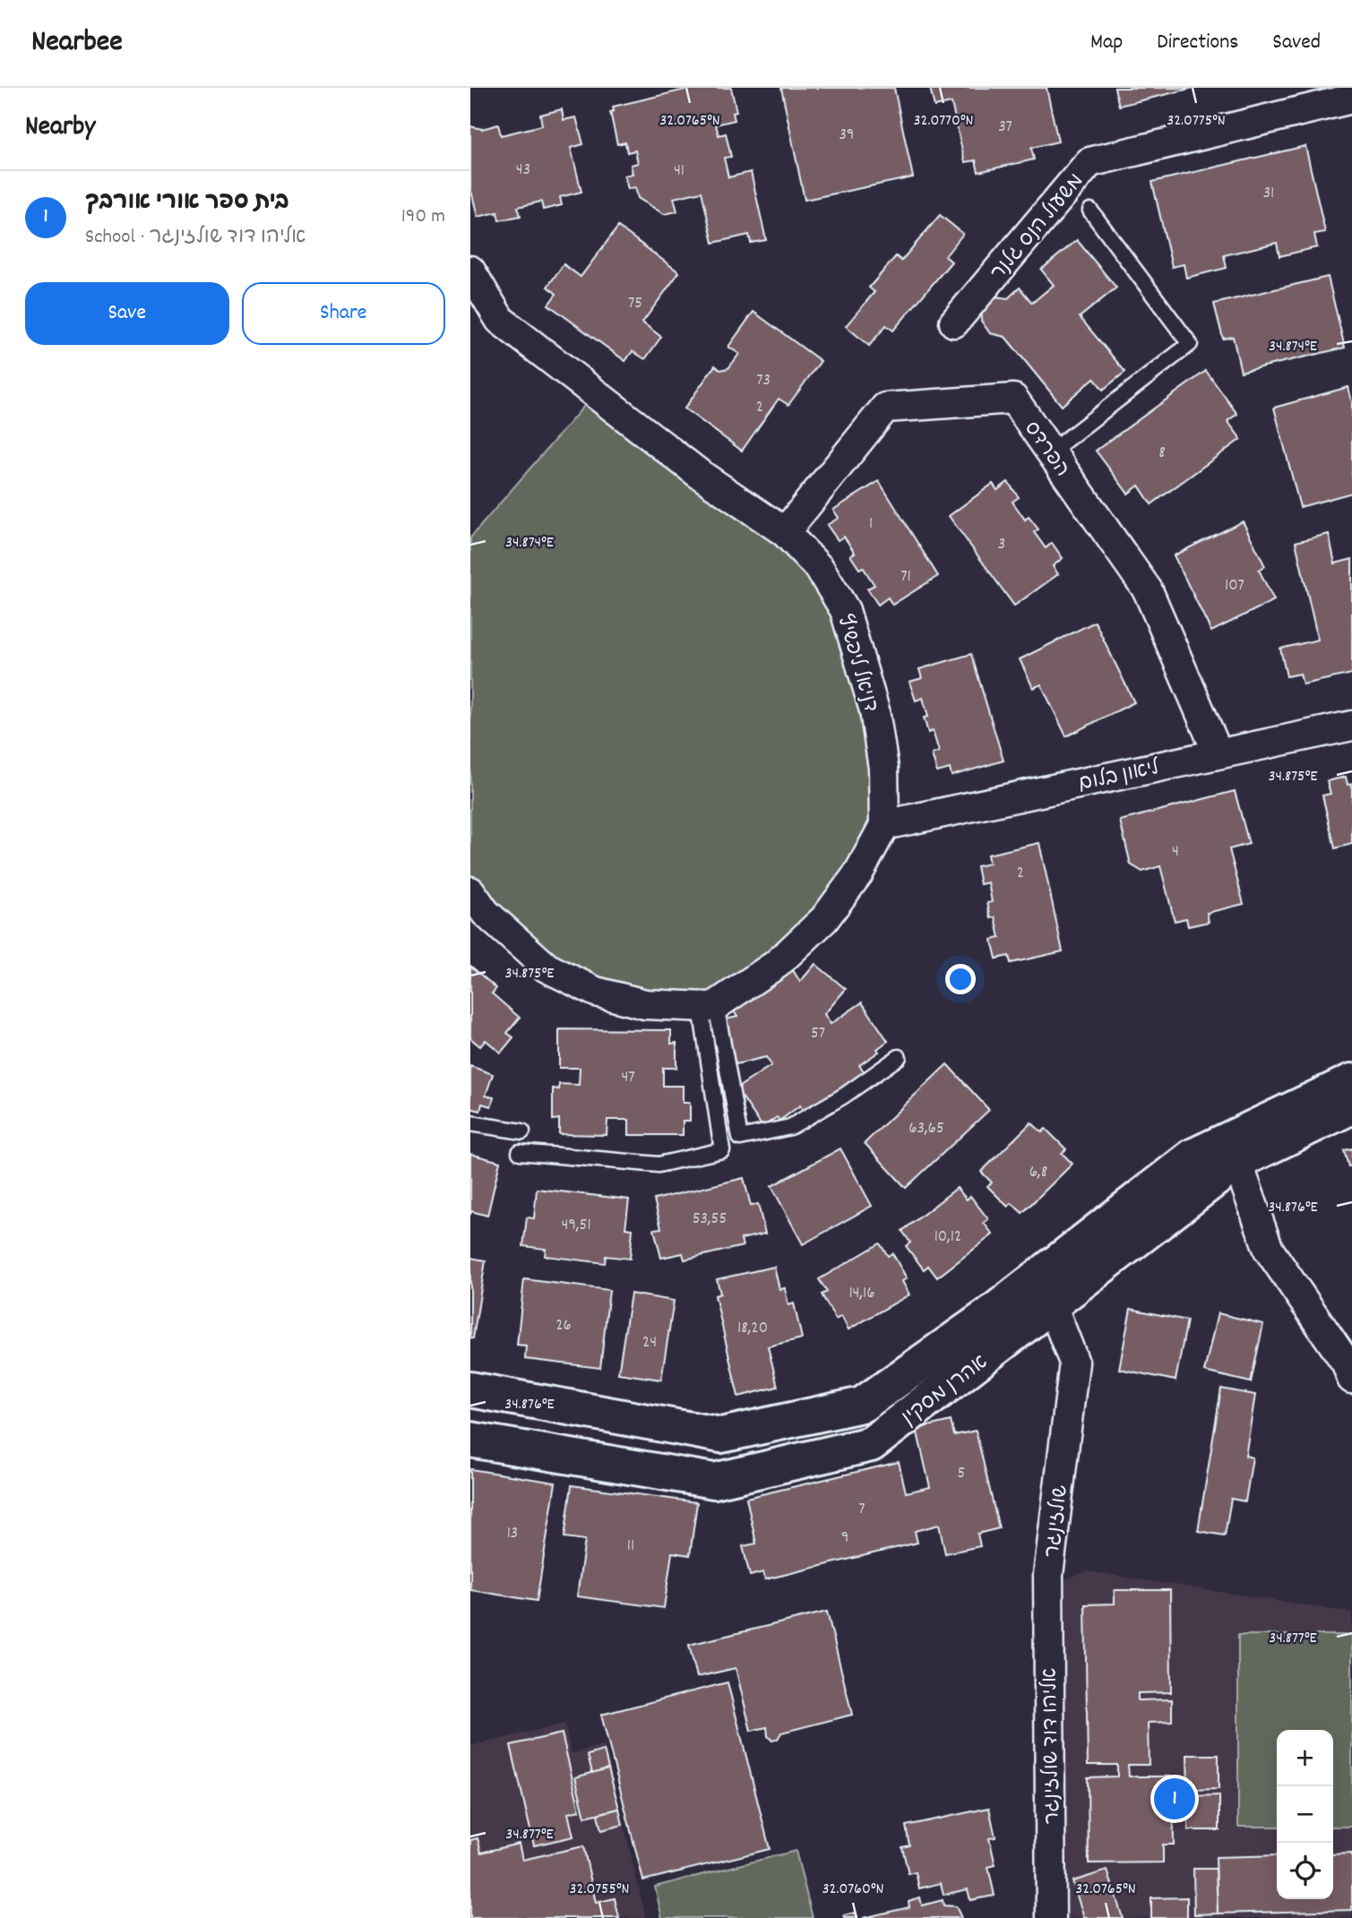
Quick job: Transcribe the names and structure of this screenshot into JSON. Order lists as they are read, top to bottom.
{
  "streets": {
    "street": [
      "משעול הנס גלנר",
      "הפרדס",
      "דניאל ליפשיץ",
      "ליאון בלום",
      "אהרן מסקין",
      "שולזינגר",
      "אליהו דוד שולזינגר"
    ]
  },
  "crossings": [
    ["הפרדס", "דניאל ליפשיץ"],
    ["הפרדס", "ליאון בלום"],
    ["דניאל ליפשיץ", "ליאון בלום"],
    ["אהרן מסקין", "שולזינגר"],
    ["שולזינגר", "אליהו דוד שולזינגר"]
  ],
  "house_numbers": [
    "37",
    "39",
    "43",
    "41",
    "31",
    "75",
    "73",
    "2",
    "8",
    "1",
    "3",
    "71",
    "107",
    "4",
    "2",
    "57",
    "47",
    "63,65",
    "6,8",
    "53,55",
    "49,51",
    "10,12",
    "14,16",
    "26",
    "18,20",
    "24",
    "5",
    "7",
    "13",
    "9",
    "11"
  ],
  "page": {
    "header": "Nearbee",
    "nav": ["Map", "Directions", "Saved"],
    "heading": "Nearby",
    "list": [
      {
        "mark": "1",
        "name": "בית ספר אורי אורבך",
        "note": "School · אליהו דוד שולזינגר",
        "value": "190 m"
      }
    ],
    "buttons": ["Save", "Share"],
    "map_buttons": ["+", "−"],
    "pins": "1"
  },
  "coordinates": [
    "32.0770°N",
    "32.0775°N",
    "32.0765°N",
    "34.874°E",
    "34.875°E",
    "34.876°E",
    "34.877°E",
    "32.0755°N",
    "32.0760°N"
  ]
}
